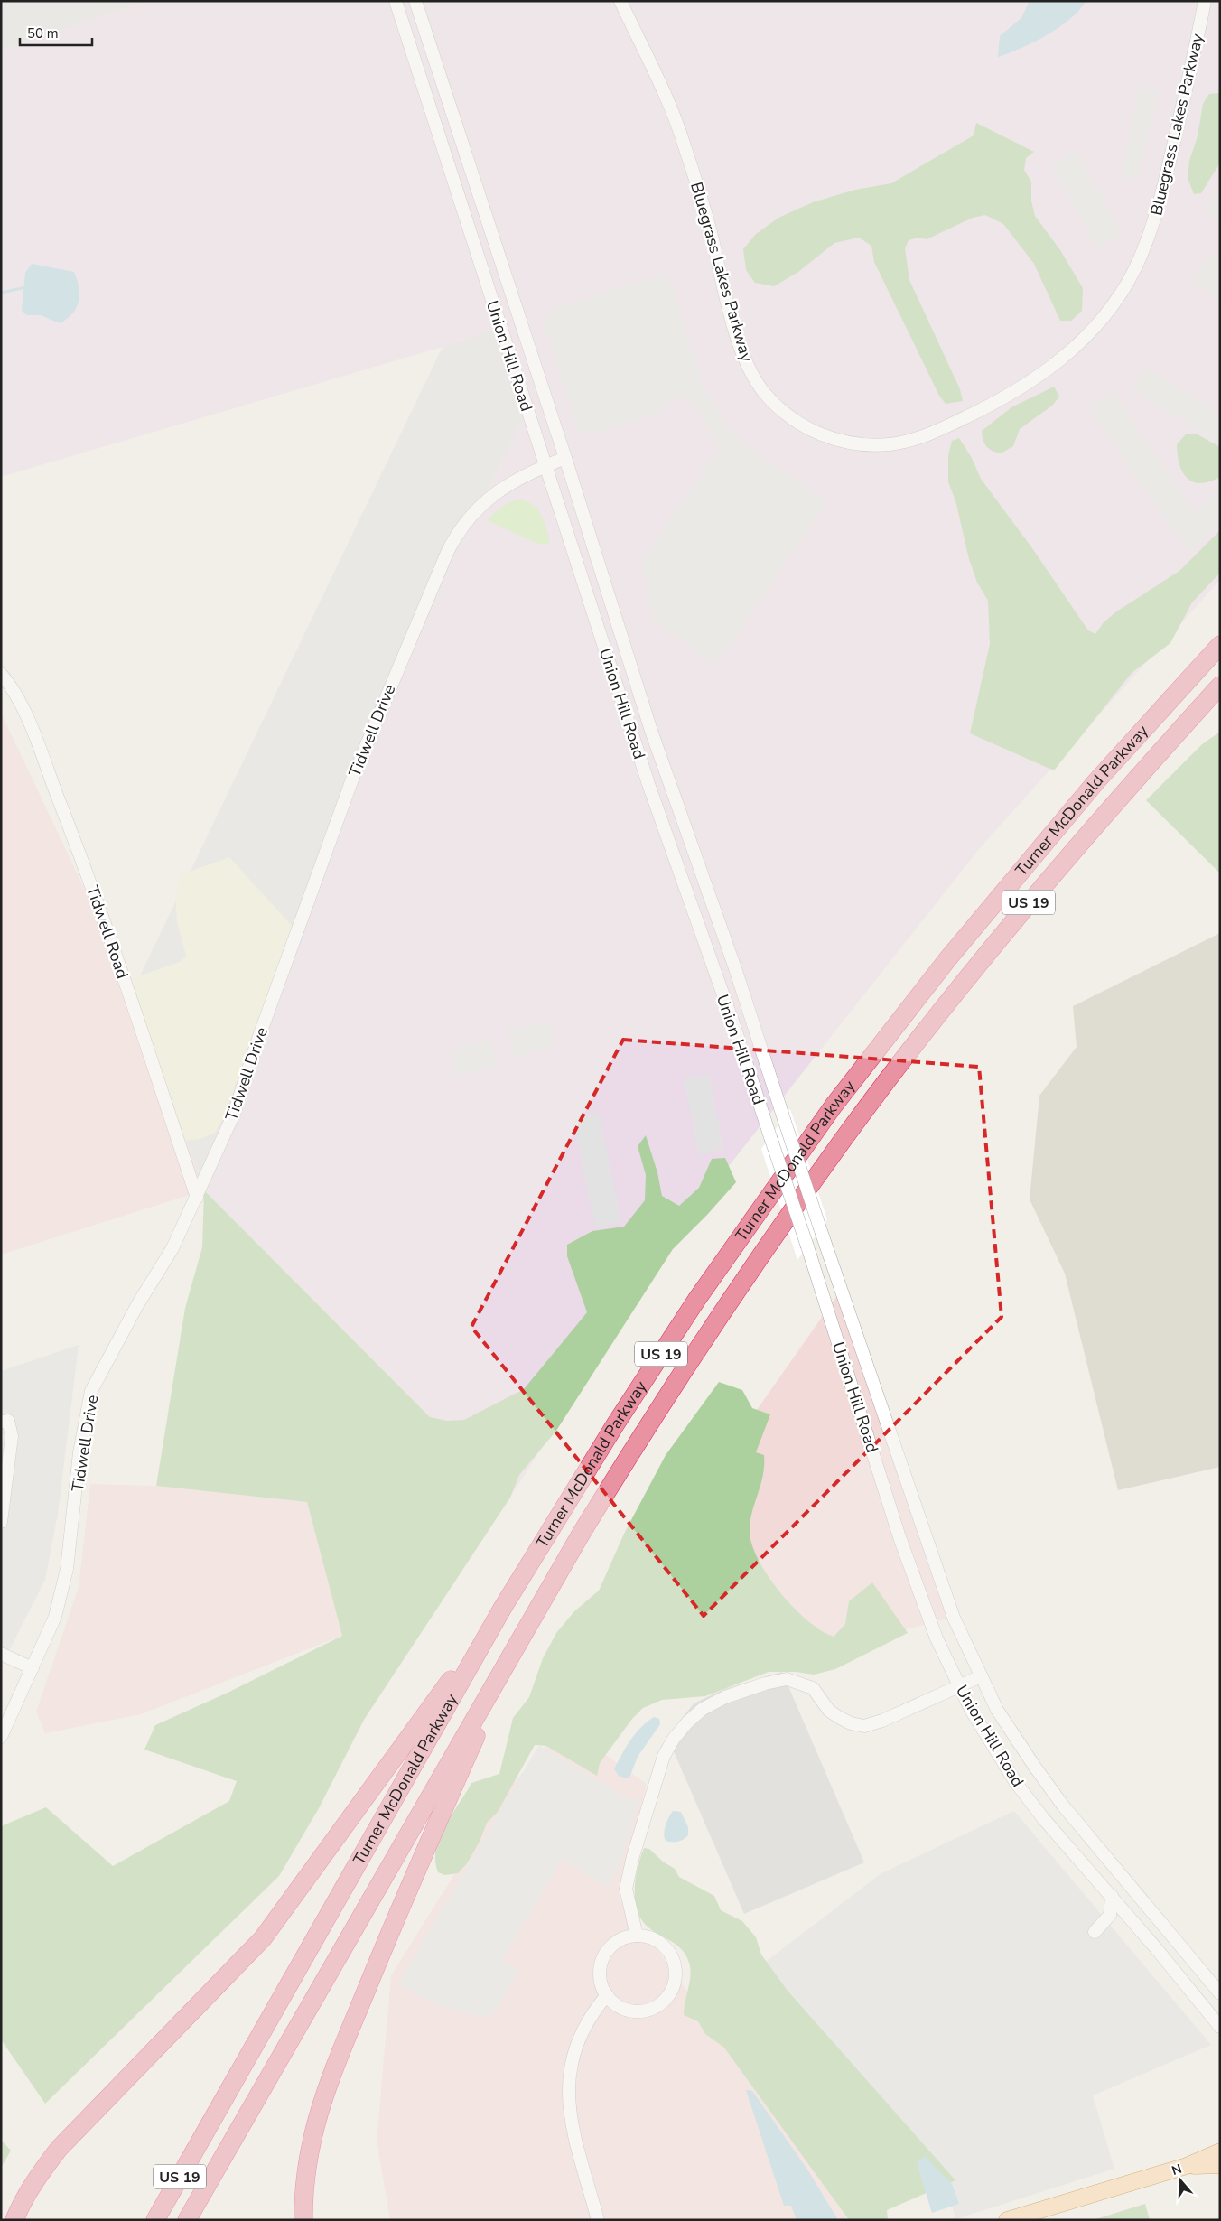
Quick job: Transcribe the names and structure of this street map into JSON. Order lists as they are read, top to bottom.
{
  "streets": {
    "highway": ["Turner McDonald Parkway", "US 19"],
    "street": [
      "Bluegrass Lakes Parkway",
      "Union Hill Road",
      "Tidwell Drive",
      "Tidwell Road"
    ]
  },
  "crossings": [
    ["Union Hill Road", "Tidwell Drive"],
    ["Tidwell Drive", "Tidwell Road"]
  ],
  "scale_bar": "50 m",
  "north": "top"
}
